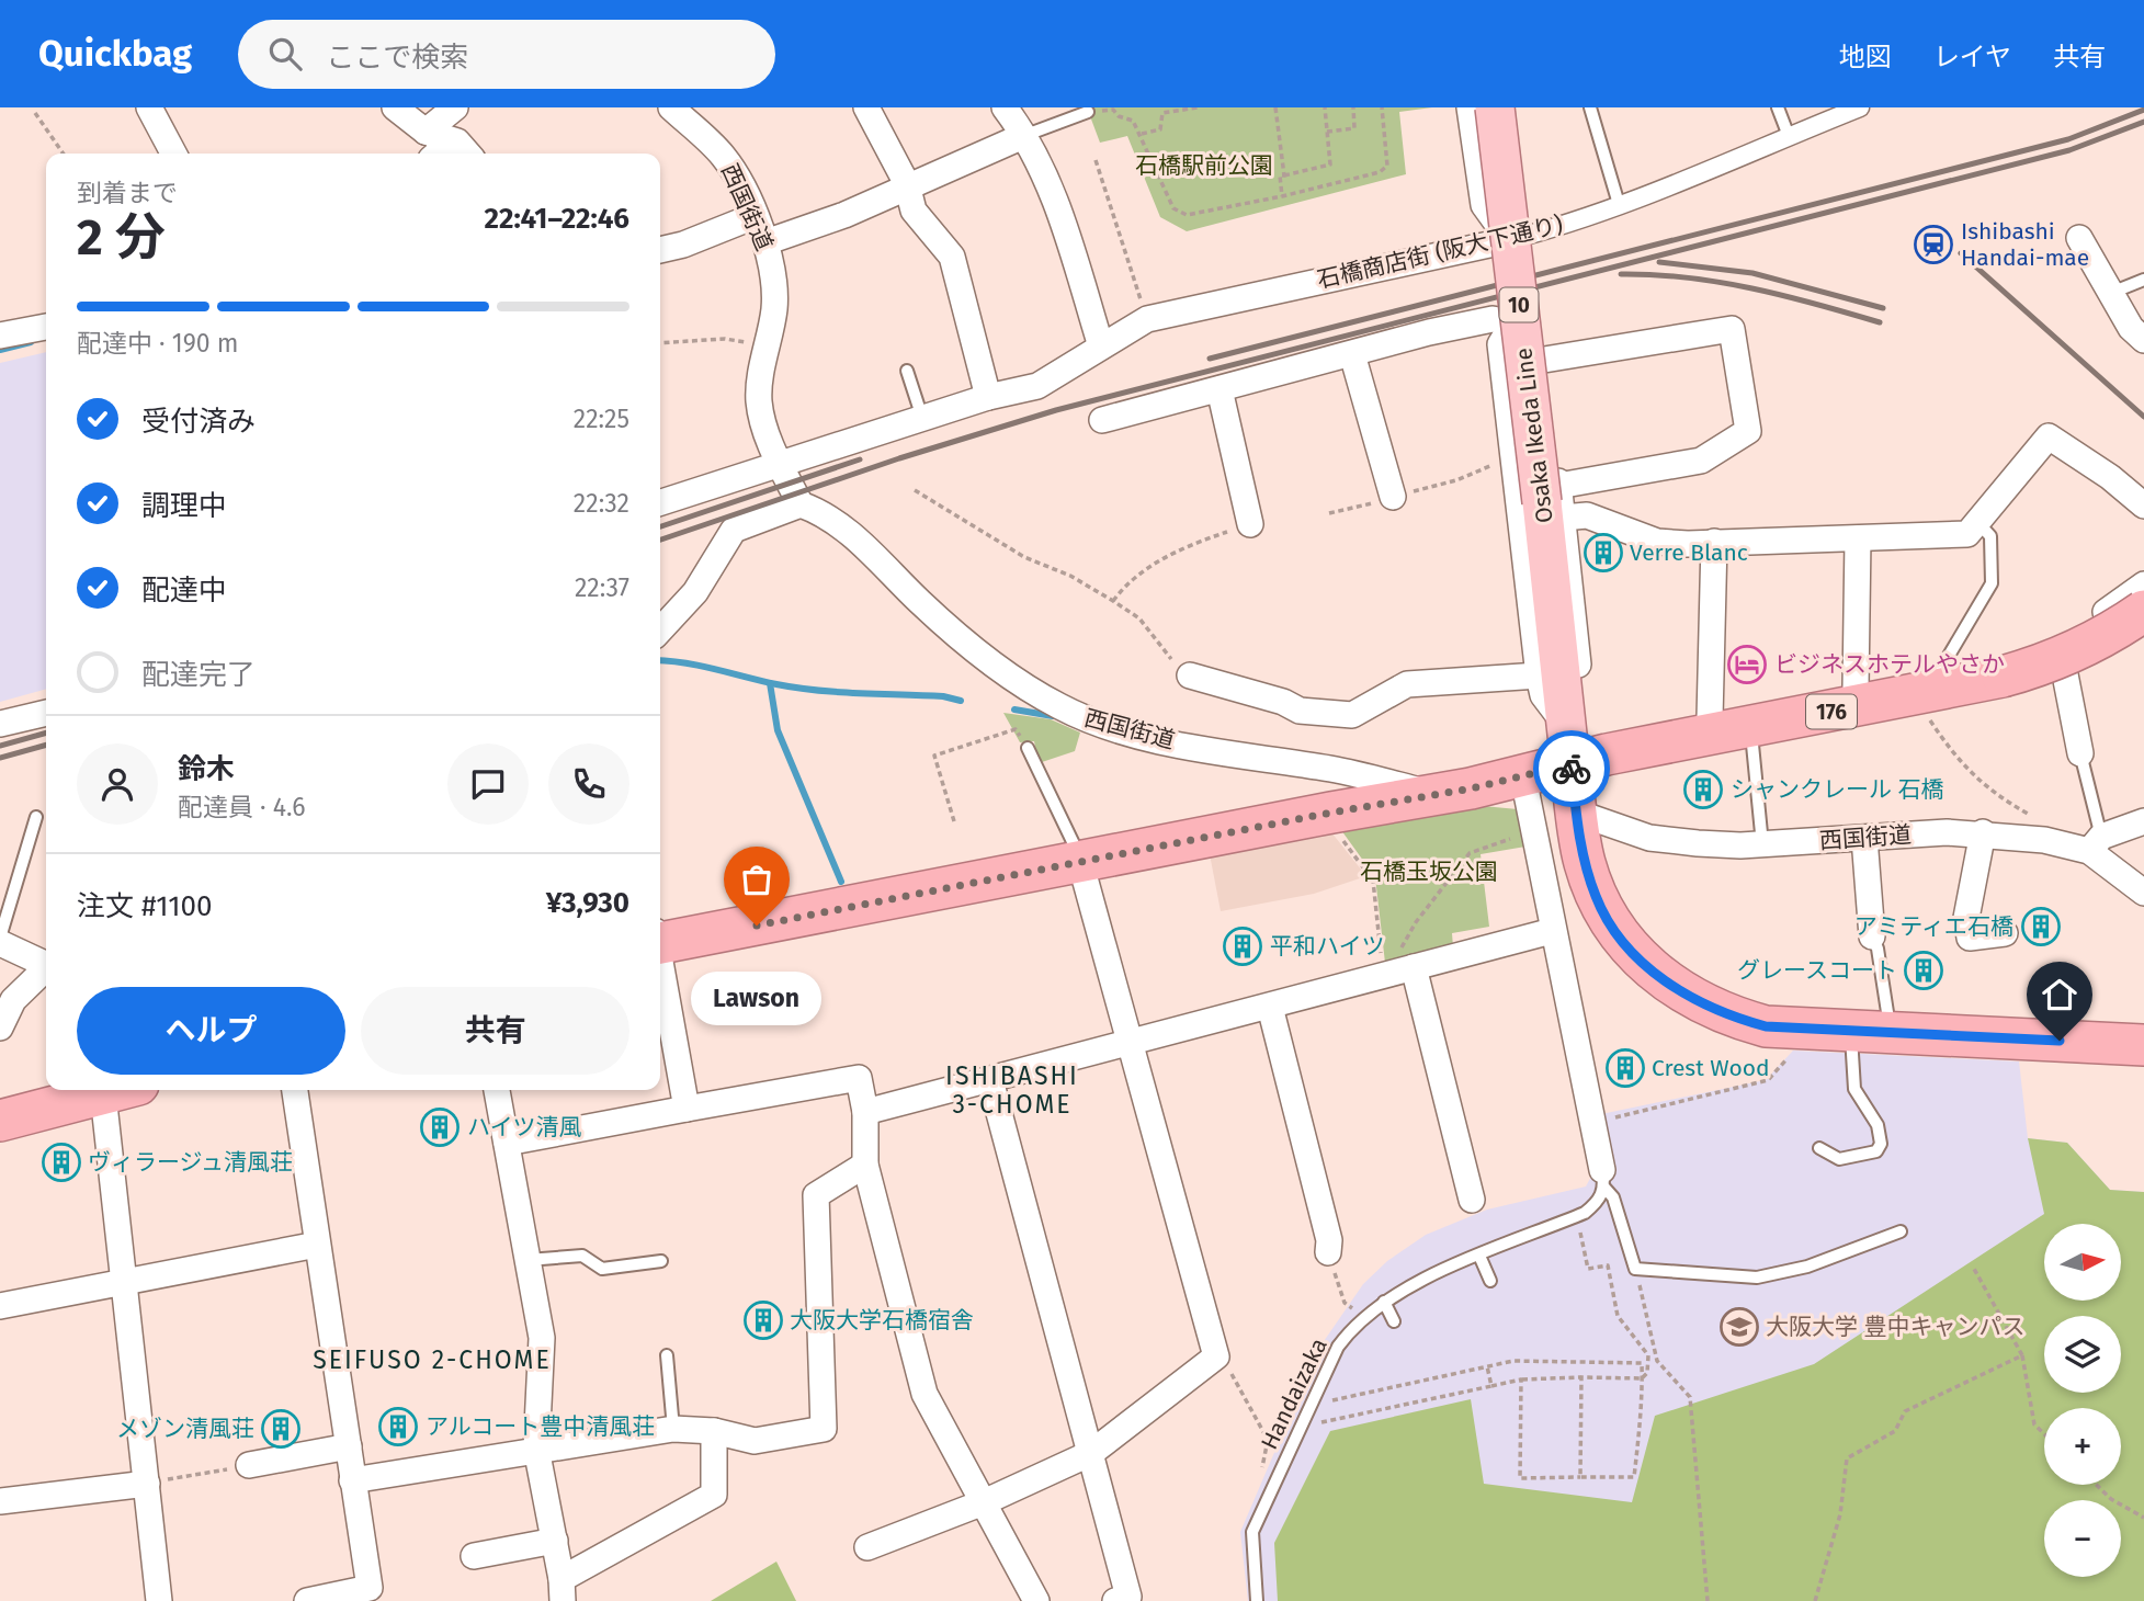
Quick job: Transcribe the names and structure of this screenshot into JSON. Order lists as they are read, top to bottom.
{
  "streets": {
    "highway": ["176"],
    "main road": ["10", "Osaka Ikeda Line"],
    "street": ["西国街道", "石橋商店街 (阪大下通り)"],
    "lane": ["Handaizaka"]
  },
  "crossings": [
    ["西国街道", "石橋商店街 (阪大下通り)"],
    ["西国街道", "176"],
    ["Osaka Ikeda Line", "176"]
  ],
  "districts": ["ISHIBASHI 3-CHOME", "SEIFUSO 2-CHOME"],
  "parks": ["石橋駅前公園", "石橋玉坂公園"],
  "places": {
    "station": ["Ishibashi Handai-mae"],
    "building": [
      "Verre Blanc",
      "シャンクレール 石橋",
      "アミティエ石橋",
      "平和ハイツ",
      "グレースコート",
      "Crest Wood",
      "ハイツ清風",
      "ヴィラージュ清風荘",
      "大阪大学石橋宿舎",
      "アルコート豊中清風荘",
      "メゾン清風荘"
    ],
    "hotel": ["ビジネスホテルやさか"],
    "other": ["Lawson"],
    "school or university": ["大阪大学 豊中キャンパス"]
  },
  "north": "right",
  "page": {
    "header": "Quickbag",
    "search": "ここで検索",
    "nav": ["地図", "レイヤ", "共有"],
    "heading": ["2 分", "到着まで", "22:41–22:46"],
    "panel": [
      "鈴木",
      "配達員 · 4.6",
      "注文 #1100",
      "¥3,930"
    ],
    "bar": "配達中 · 190 m",
    "list": [
      ["受付済み", "22:25"],
      ["調理中", "22:32"],
      ["配達中", "22:37"],
      "配達完了"
    ],
    "bubble": "Lawson",
    "buttons": ["ヘルプ", "共有"],
    "map_buttons": ["+", "−"]
  }
}
